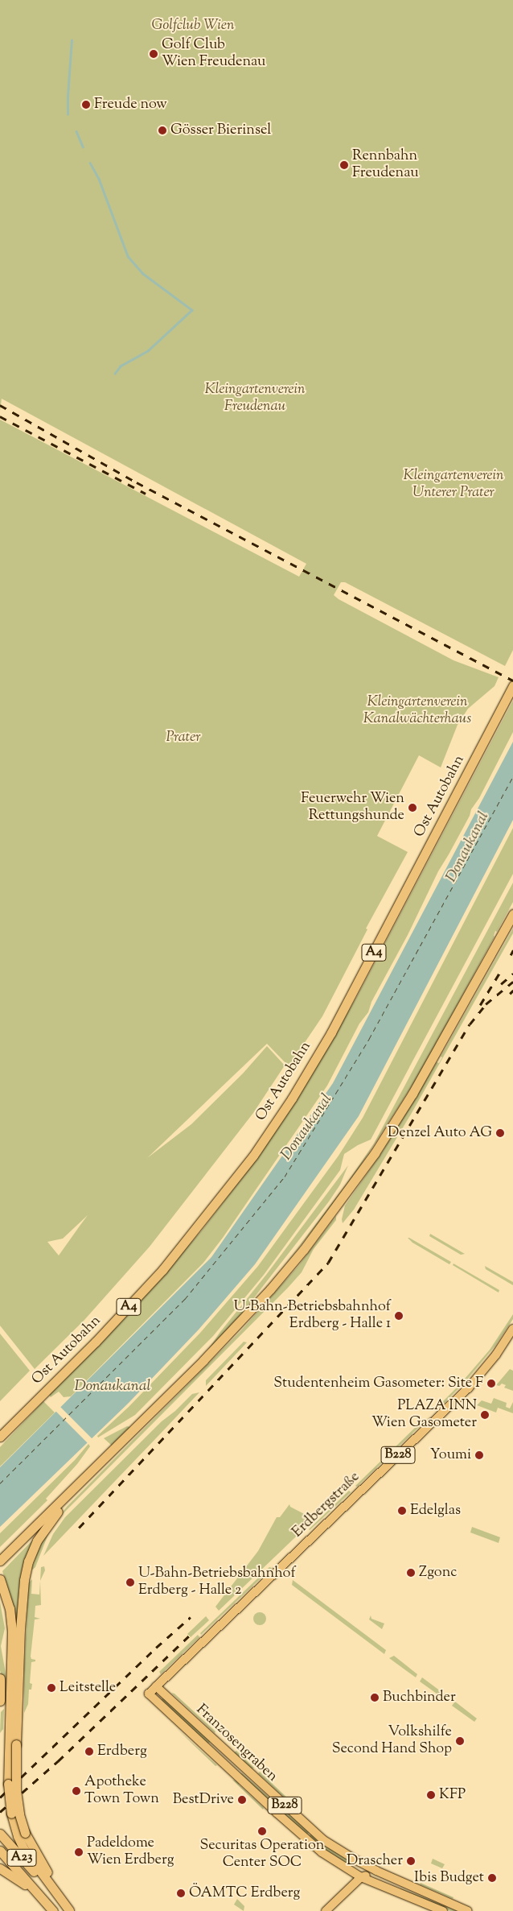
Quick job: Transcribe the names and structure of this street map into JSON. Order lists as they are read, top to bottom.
{
  "streets": {
    "highway": ["Ost Autobahn", "A4", "A23"],
    "main road": ["B228", "Erdbergstraße", "Franzosengraben"]
  },
  "crossings": [
    ["Erdbergstraße", "Franzosengraben"]
  ],
  "water": ["Donaukanal"],
  "parks": [
    "Golfclub Wien",
    "Kleingartenverein Freudenau",
    "Kleingartenverein Unterer Prater",
    "Kleingartenverein Kanalwächterhaus",
    "Prater"
  ],
  "places": [
    "Golf Club Wien Freudenau",
    "Freude now",
    "Gösser Bierinsel",
    "Rennbahn Freudenau",
    "Feuerwehr Wien Rettungshunde",
    "Denzel Auto AG",
    "U-Bahn-Betriebsbahnhof Erdberg - Halle 1",
    "Studentenheim Gasometer: Site F",
    "PLAZA INN Wien Gasometer",
    "Youmi",
    "Edelglas",
    "Zgonc",
    "U-Bahn-Betriebsbahnhof Erdberg - Halle 2",
    "Leitstelle",
    "Buchbinder",
    "Volkshilfe Second Hand Shop",
    "Erdberg",
    "Apotheke Town Town",
    "KFP",
    "BestDrive",
    "Securitas Operation Center SOC",
    "Padeldome Wien Erdberg",
    "Drascher",
    "Ibis Budget",
    "ÖAMTC Erdberg"
  ]
}
